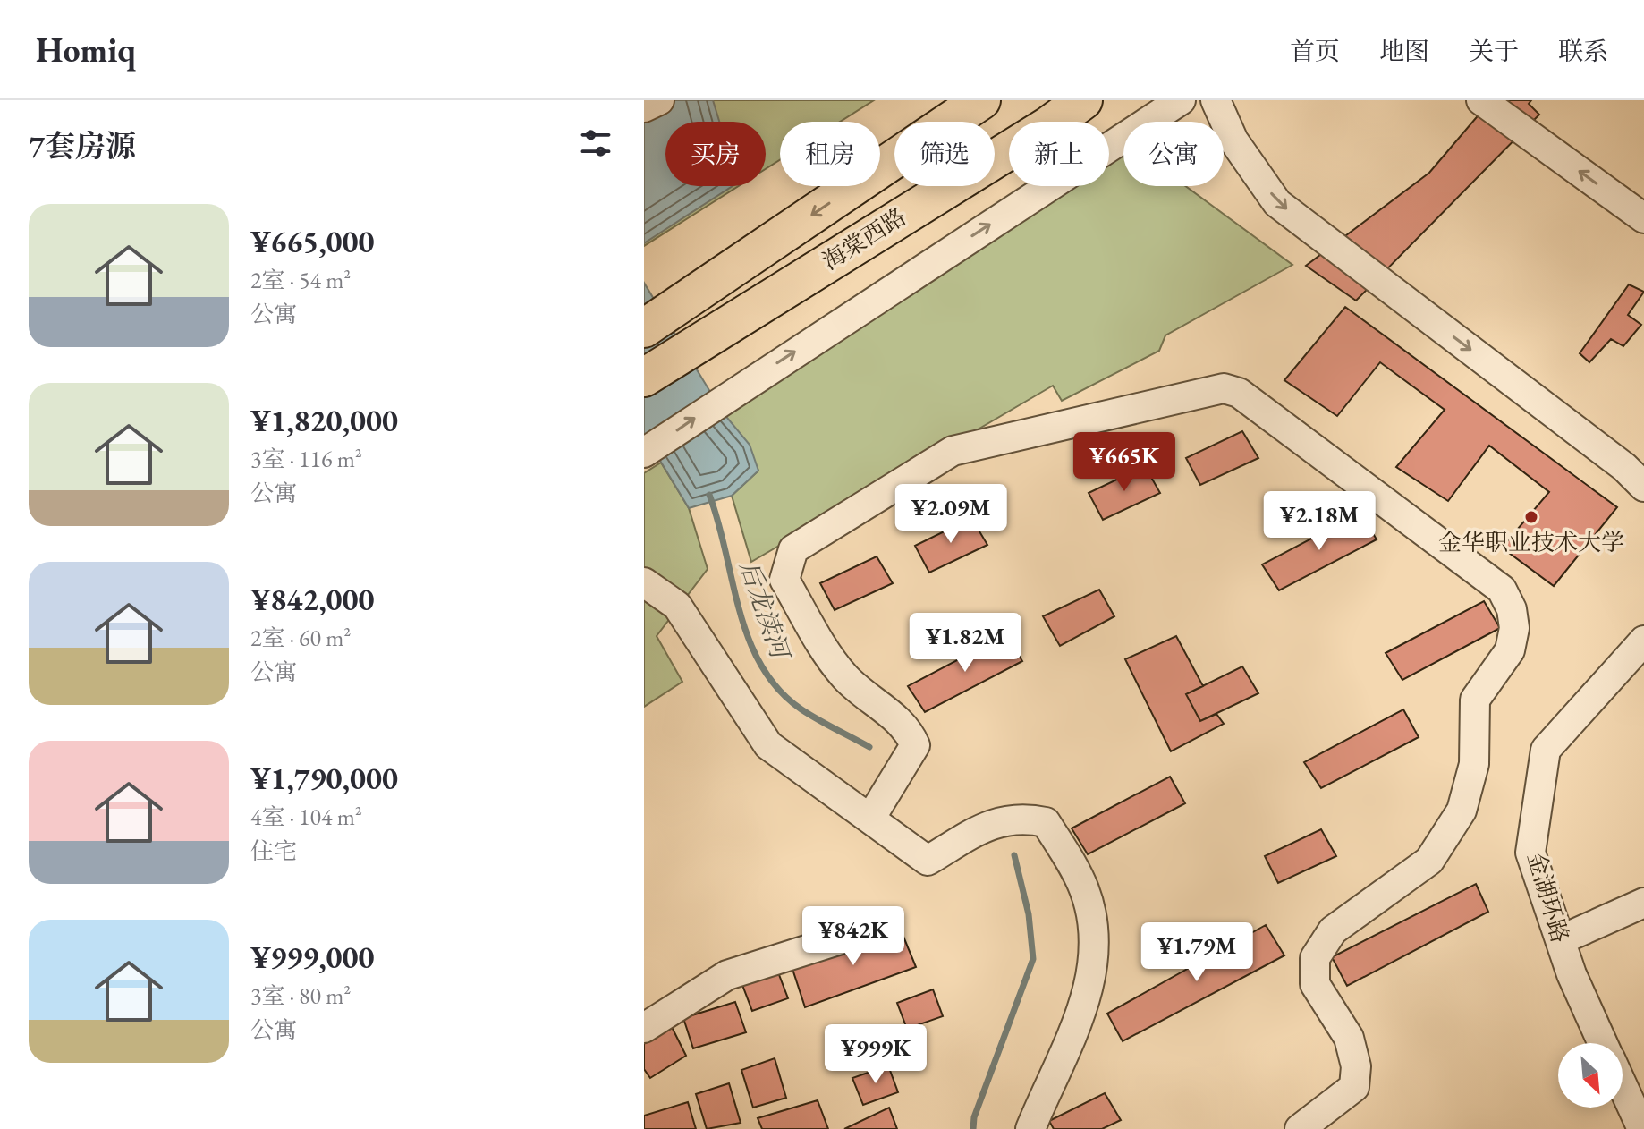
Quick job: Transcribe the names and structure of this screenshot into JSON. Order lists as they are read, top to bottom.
{
  "streets": {
    "main road": ["海棠西路"],
    "street": ["金湖环路"]
  },
  "water": ["后龙渎河"],
  "places": ["金华职业技术大学"],
  "north": "bottom right",
  "page": {
    "header": "Homiq",
    "nav": [
      "首页",
      "地图",
      "关于",
      "联系"
    ],
    "heading": "7套房源",
    "chip": [
      "买房",
      "租房",
      "筛选",
      "新上",
      "公寓"
    ],
    "list": [
      {
        "name": "¥665,000",
        "note": "2室 · 54 m² · 公寓"
      },
      {
        "name": "¥1,820,000",
        "note": "3室 · 116 m² · 公寓"
      },
      {
        "name": "¥842,000",
        "note": "2室 · 60 m² · 公寓"
      },
      {
        "name": "¥1,790,000",
        "note": "4室 · 104 m² · 住宅"
      },
      {
        "name": "¥999,000",
        "note": "3室 · 80 m² · 公寓"
      }
    ],
    "price": [
      "¥665K",
      "¥2.09M",
      "¥2.18M",
      "¥1.82M",
      "¥842K",
      "¥1.79M",
      "¥999K"
    ]
  }
}
